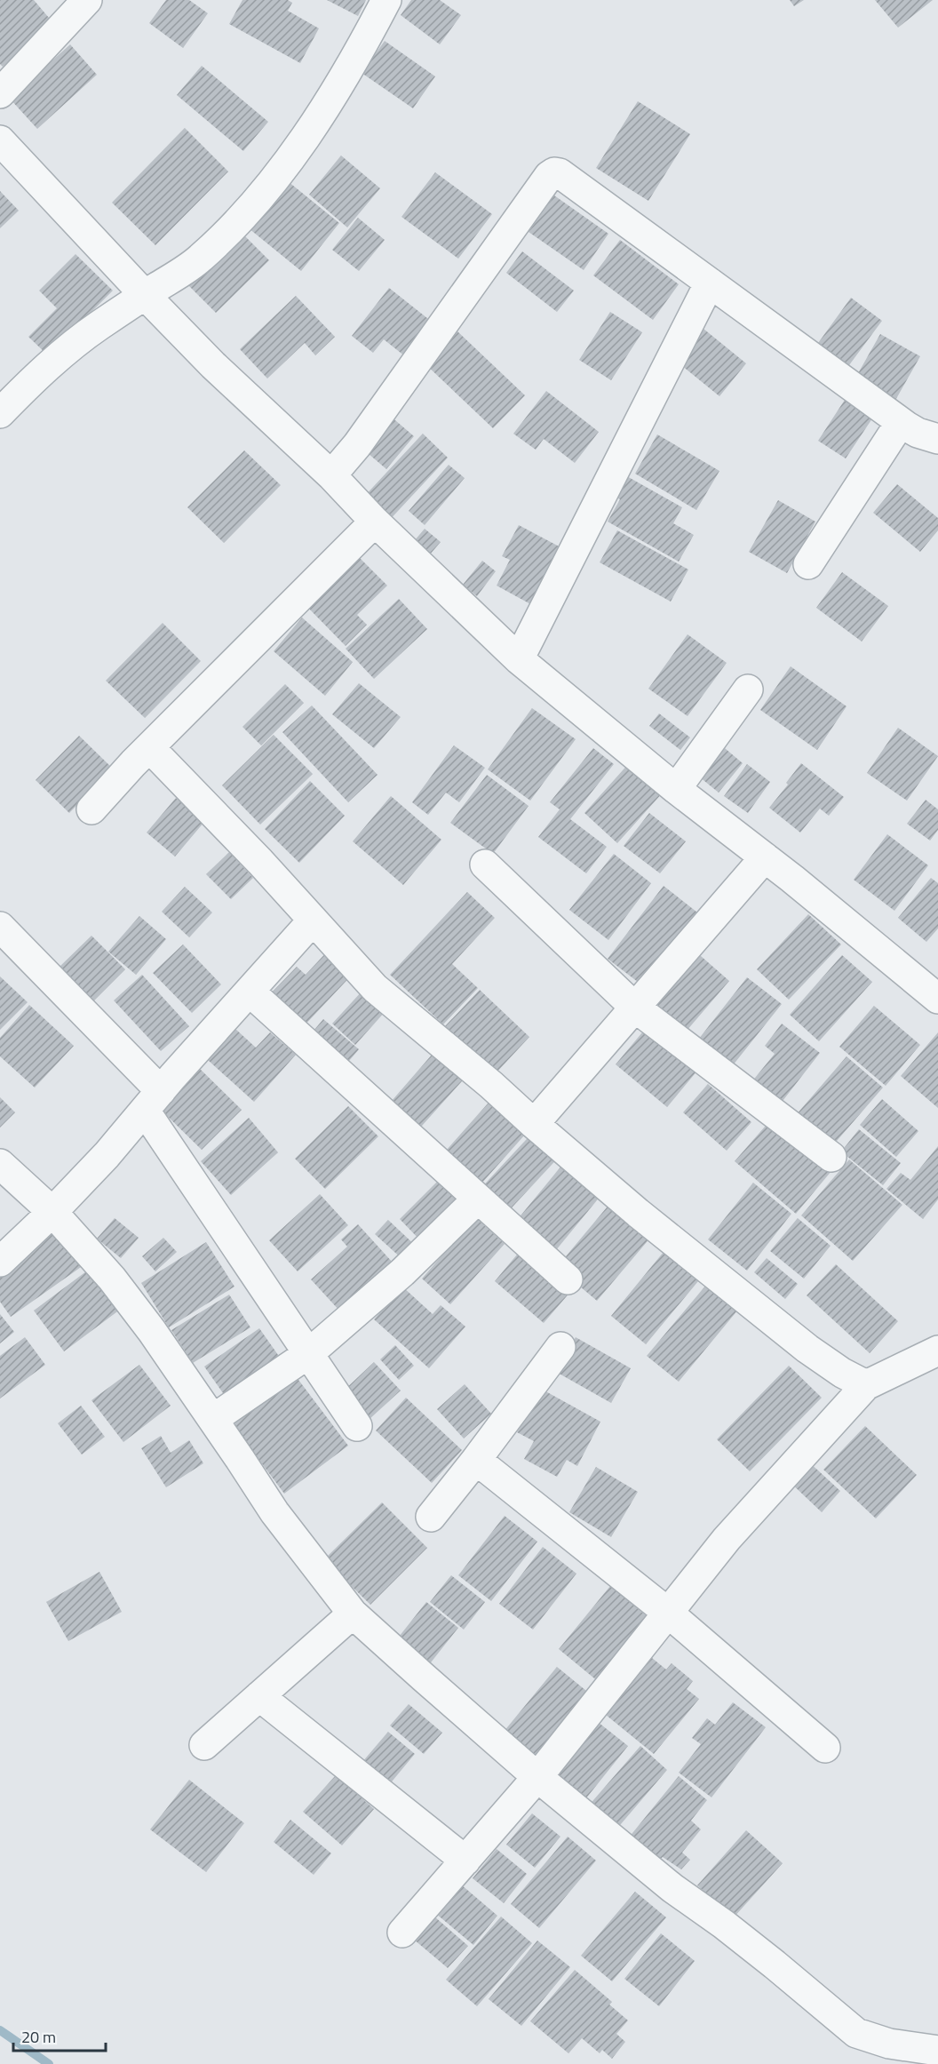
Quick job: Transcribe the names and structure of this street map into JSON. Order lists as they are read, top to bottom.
{
  "scale_bar": "20 m"
}
